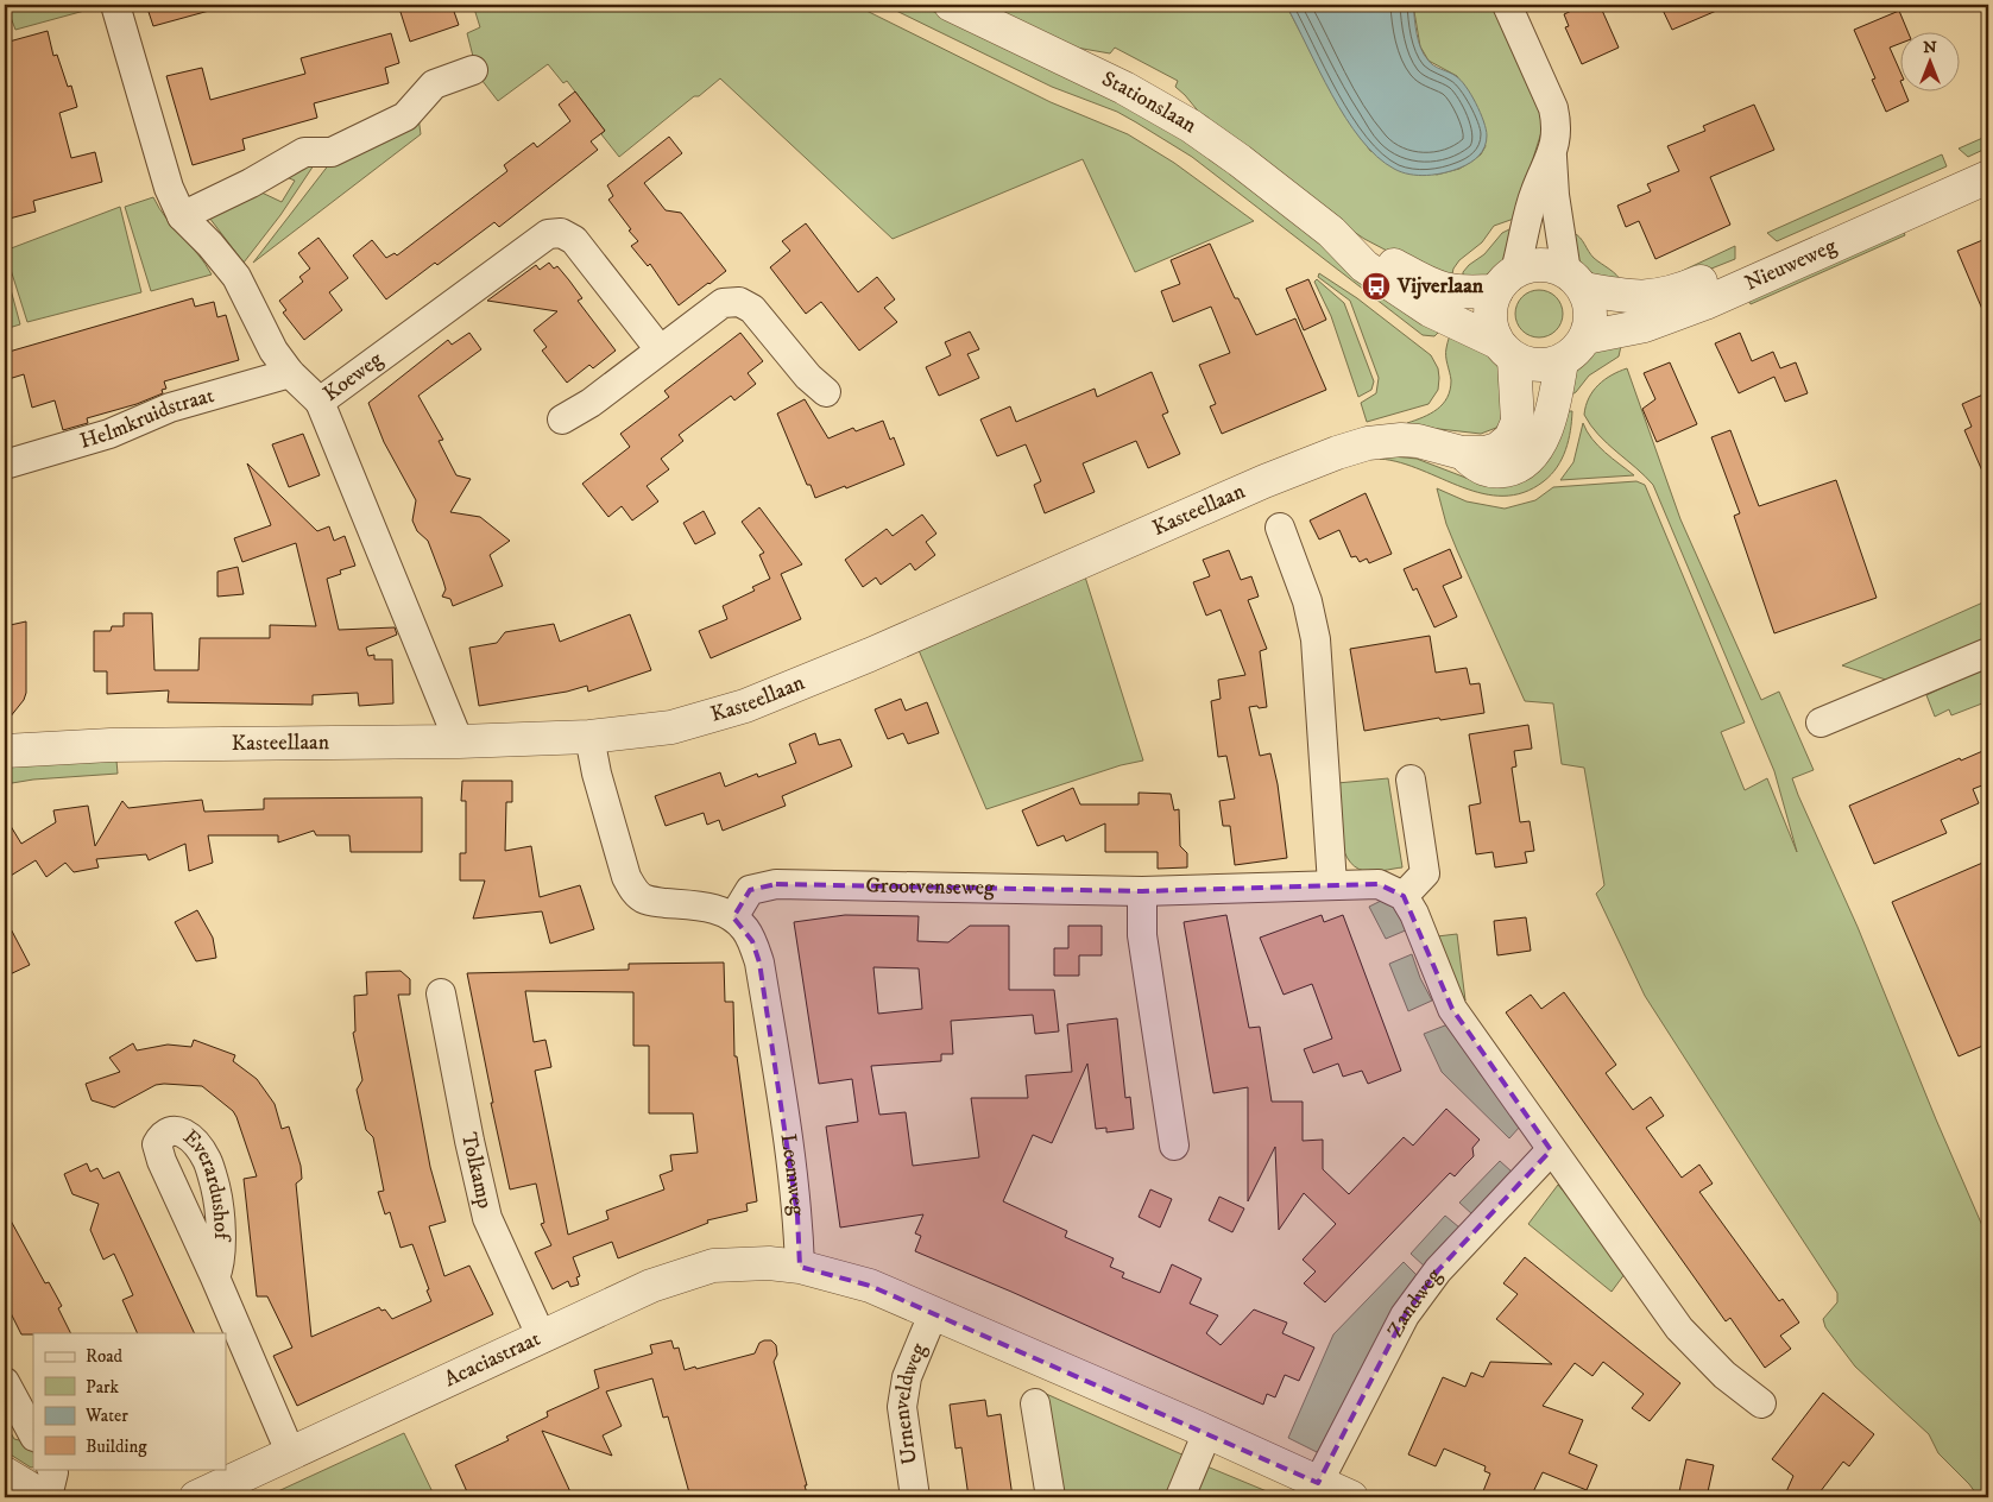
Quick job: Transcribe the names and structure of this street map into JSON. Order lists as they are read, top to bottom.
{
  "streets": {
    "street": [
      "Stationslaan",
      "Nieuweweg",
      "Koeweg",
      "Helmkruidstraat",
      "Kasteellaan",
      "Grootvenseweg",
      "Tolkamp",
      "Leemweg",
      "Zandweg",
      "Acaciastraat",
      "Urnenveldweg"
    ]
  },
  "crossings": [
    ["Stationslaan", "Nieuweweg"],
    ["Stationslaan", "Kasteellaan"],
    ["Nieuweweg", "Kasteellaan"],
    ["Koeweg", "Kasteellaan"],
    ["Kasteellaan", "Leemweg"],
    ["Grootvenseweg", "Leemweg"],
    ["Tolkamp", "Acaciastraat"],
    ["Leemweg", "Acaciastraat"]
  ],
  "places": {
    "bus stop": ["Vijverlaan"]
  },
  "legend": [
    "Road",
    "Park",
    "Water",
    "Building"
  ],
  "north": "top"
}
